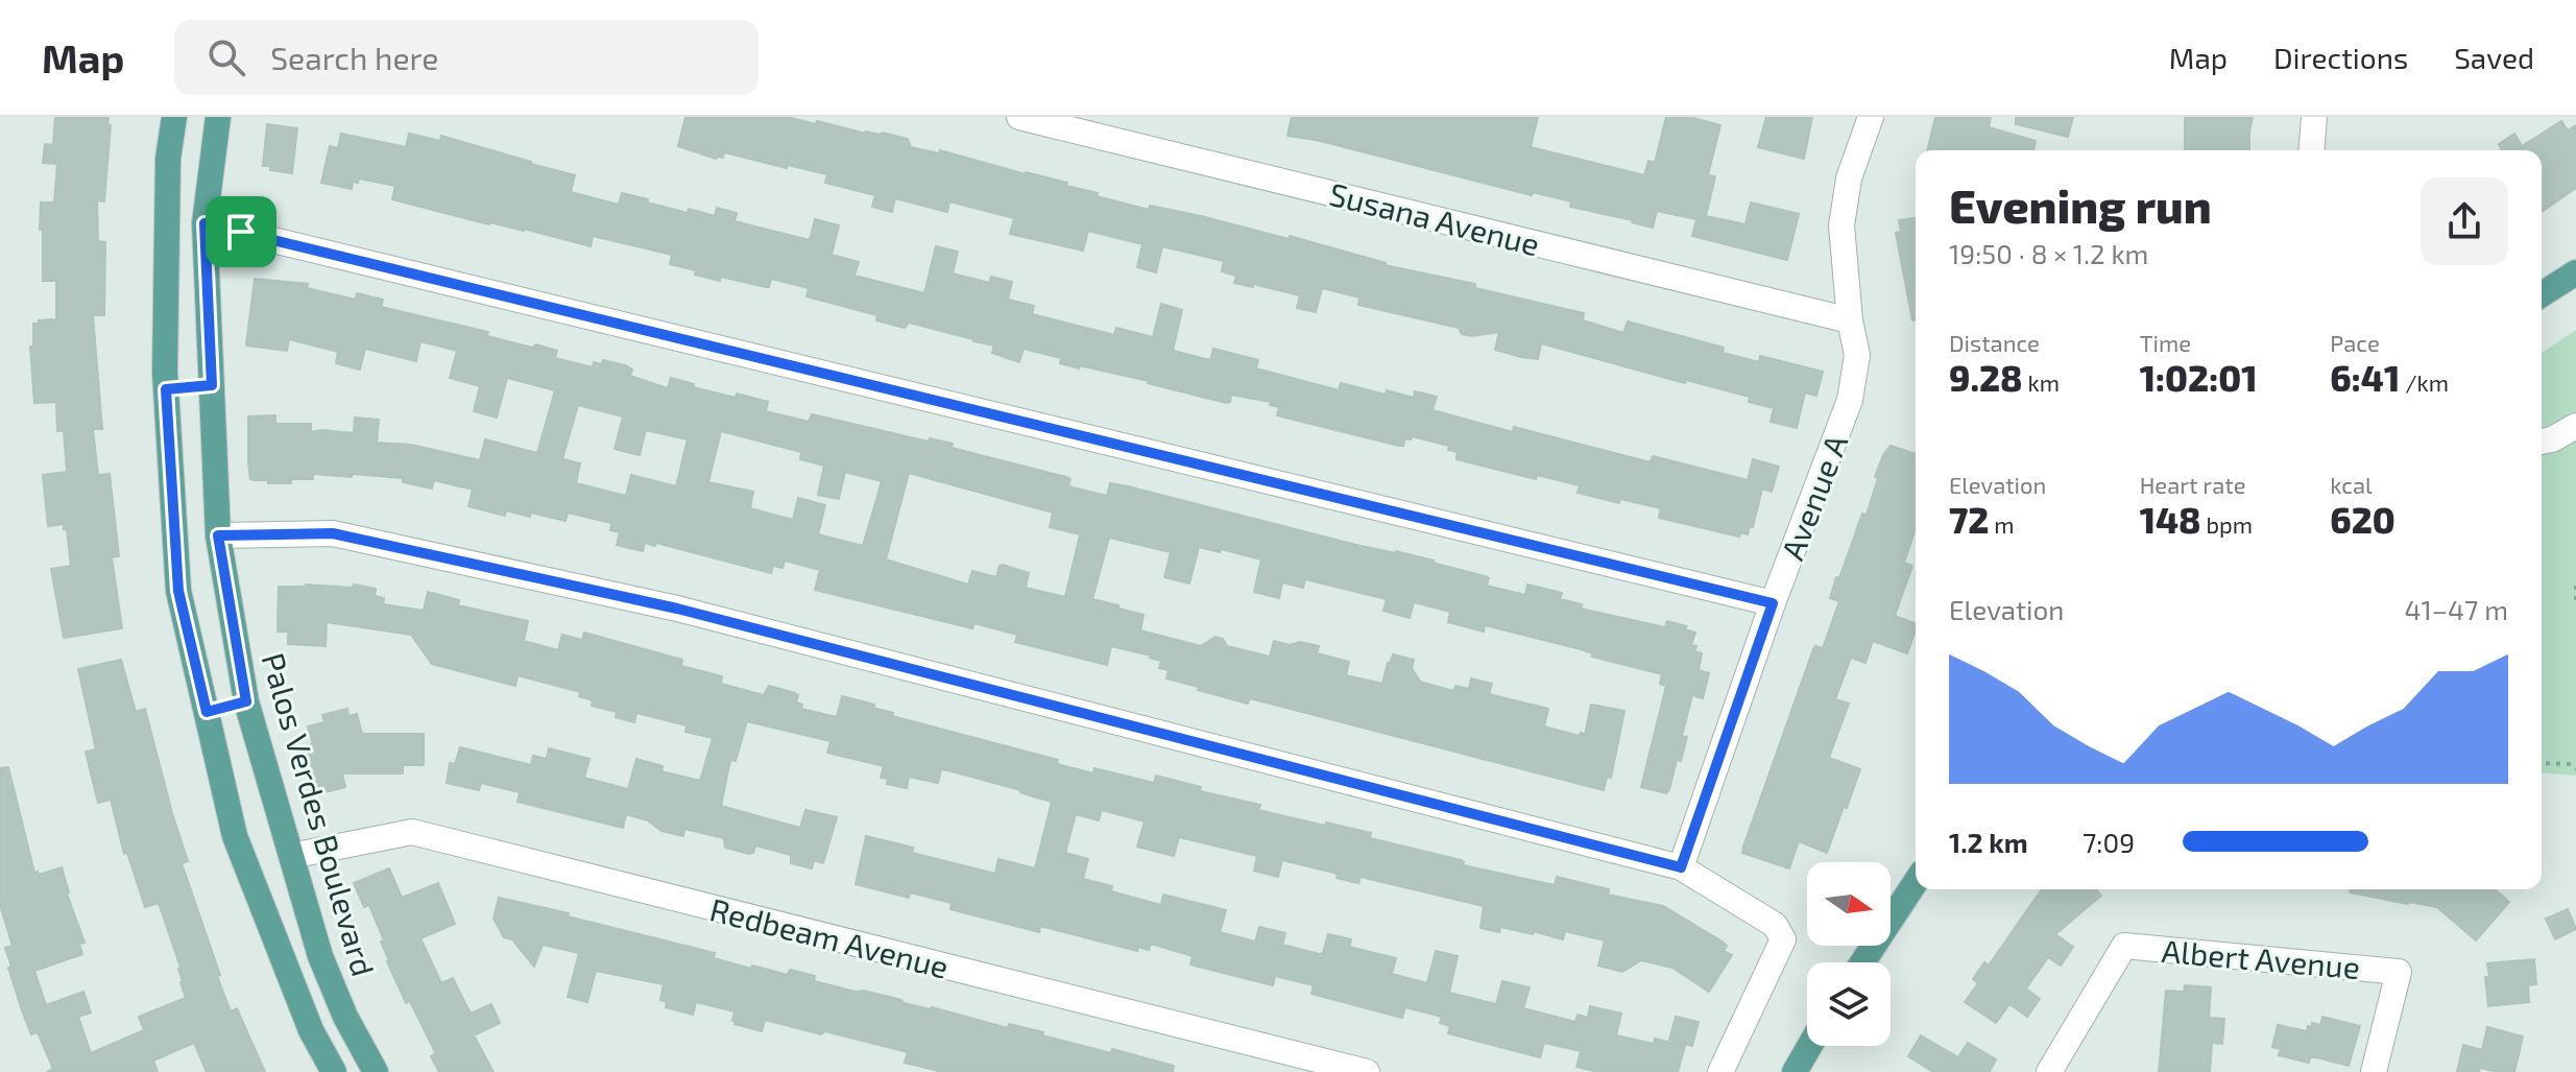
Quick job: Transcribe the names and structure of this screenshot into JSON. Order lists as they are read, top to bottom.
{
  "streets": {
    "main road": ["Palos Verdes Boulevard"],
    "street": [
      "Susana Avenue",
      "Avenue A",
      "Redbeam Avenue",
      "Albert Avenue"
    ]
  },
  "crossings": [
    ["Susana Avenue", "Avenue A"],
    ["Palos Verdes Boulevard", "Redbeam Avenue"]
  ],
  "north": "right",
  "page": {
    "header": "Map",
    "search": "Search here",
    "nav": ["Map", "Directions", "Saved"],
    "heading": ["Evening run", "19:50 · 8 × 1.2 km"],
    "stats": [
      ["Distance", "9.28 km"],
      ["Time", "1:02:01"],
      ["Pace", "6:41 /km"],
      ["Elevation", "72 m"],
      ["Heart rate", "148 bpm"],
      ["kcal", "620"]
    ],
    "chart": ["Elevation", "41–47 m"],
    "list": [
      {
        "name": "1.2 km",
        "note": "7:09"
      }
    ]
  }
}
